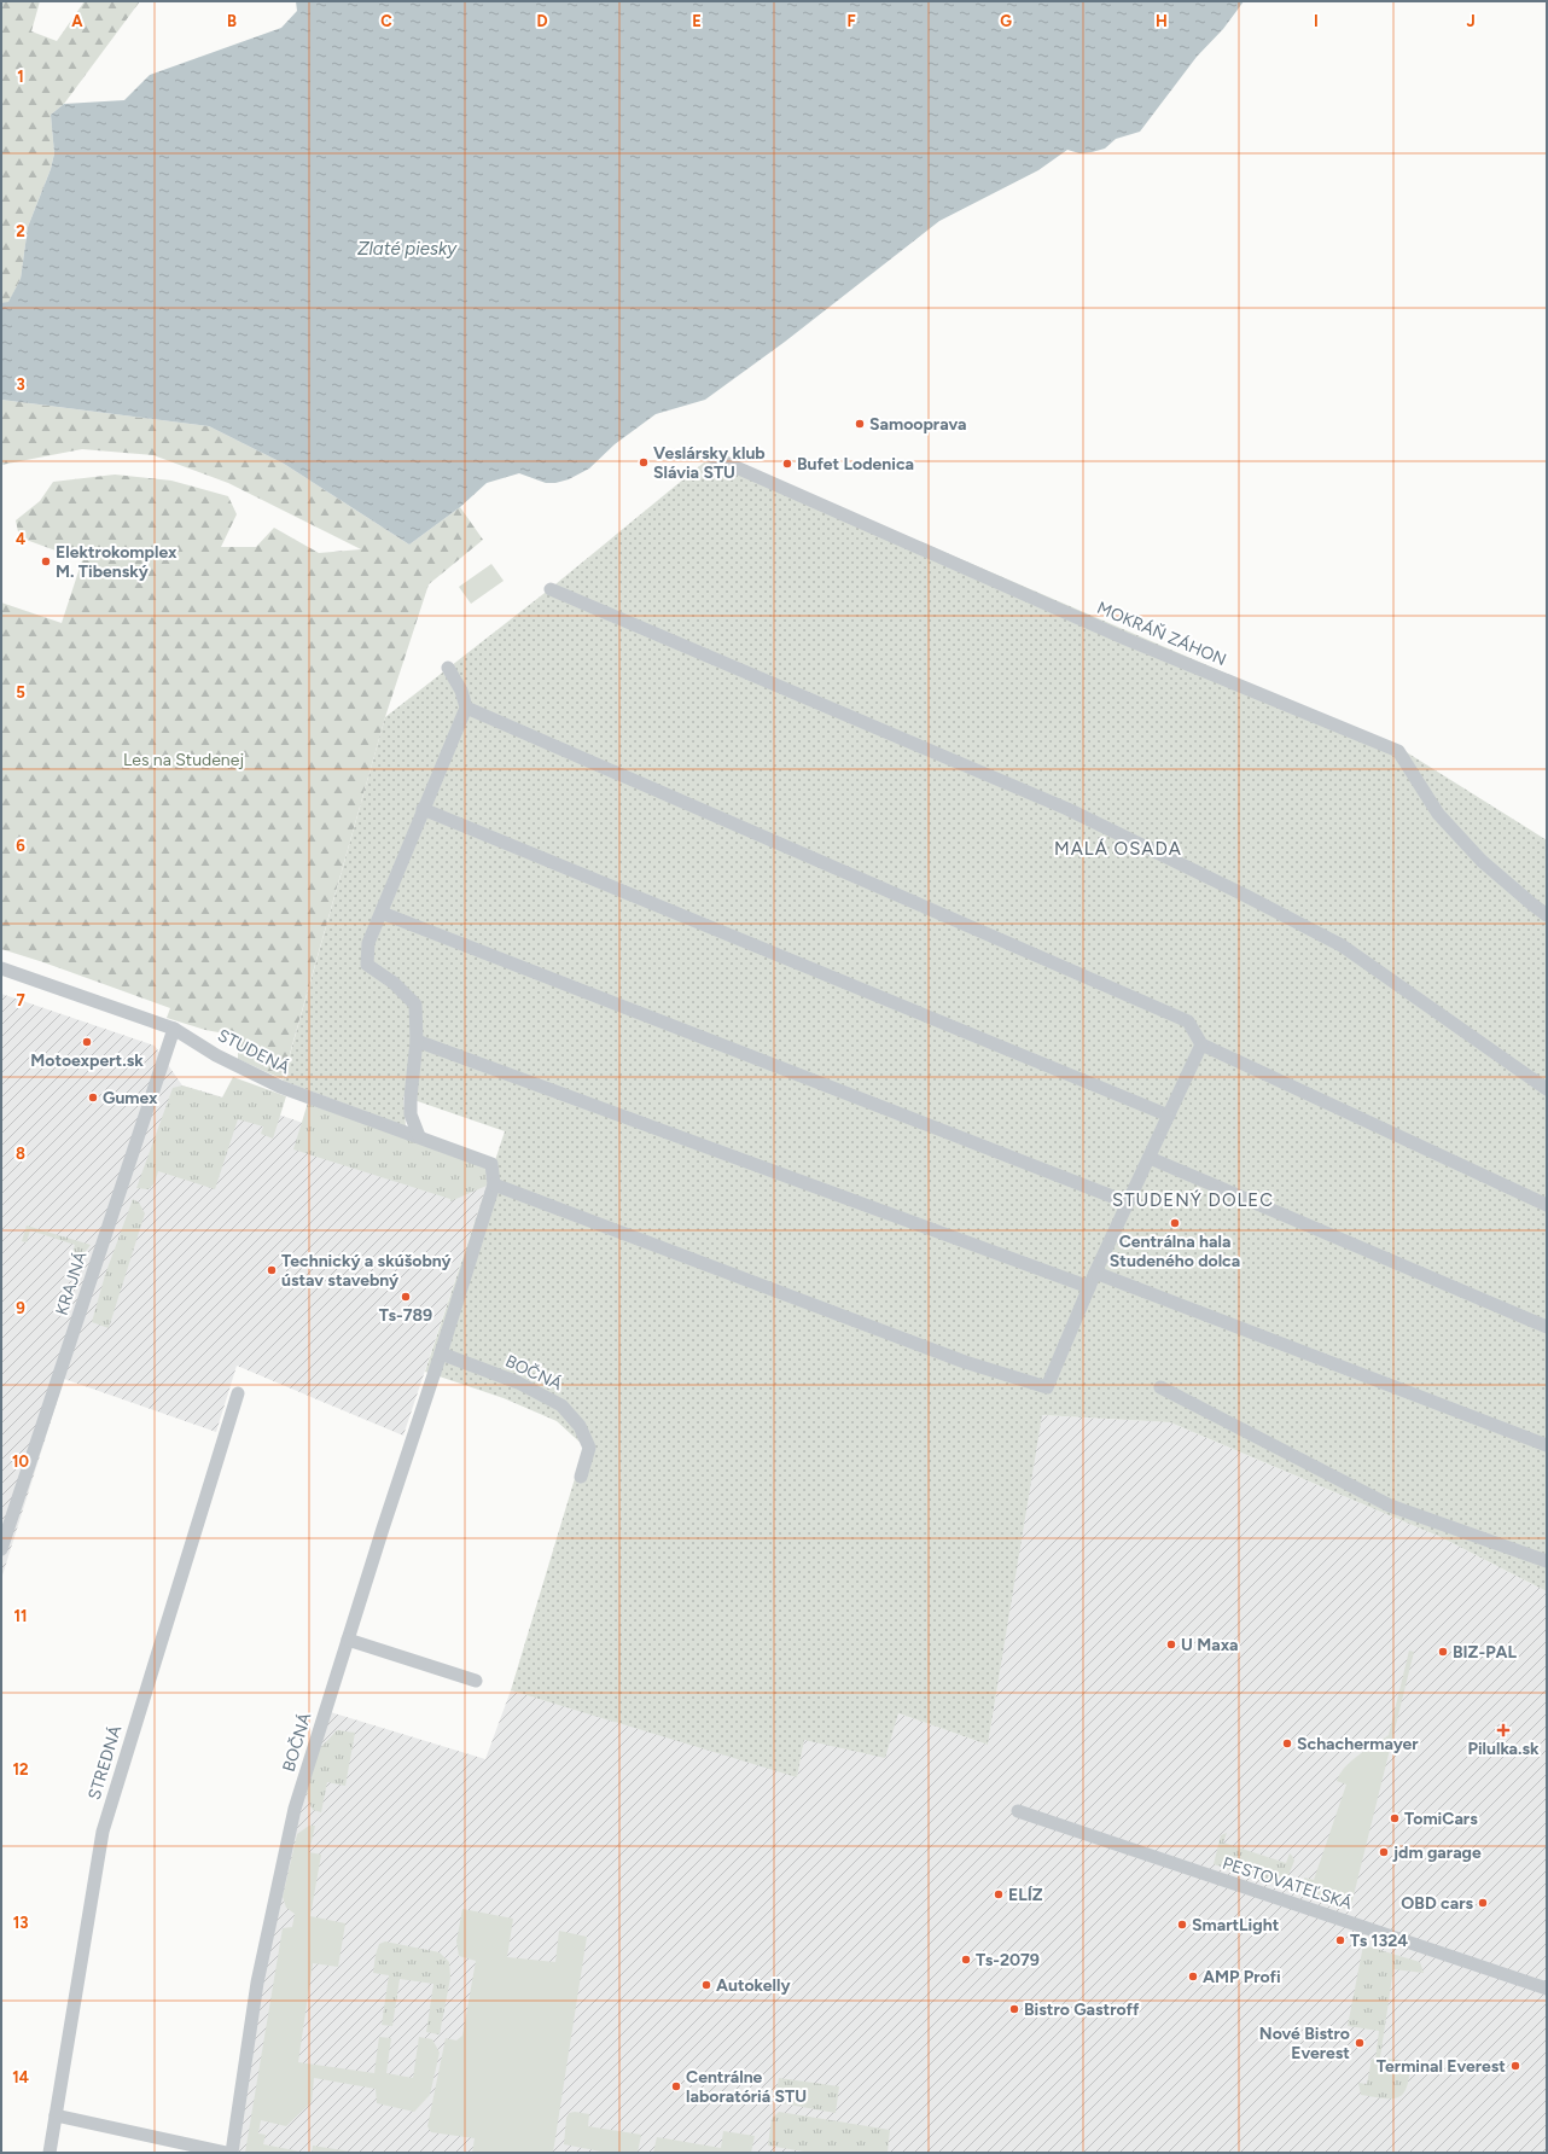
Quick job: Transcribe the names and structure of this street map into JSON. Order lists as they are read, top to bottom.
{
  "streets": {
    "street": [
      "MOKRÁŇ ZÁHON",
      "STUDENÁ",
      "KRAJNÁ",
      "BOČNÁ",
      "STREDNÁ",
      "PESTOVATEĽSKÁ"
    ]
  },
  "crossings": [
    ["STUDENÁ", "KRAJNÁ"],
    ["STUDENÁ", "BOČNÁ"]
  ],
  "districts": ["MALÁ OSADA", "STUDENÝ DOLEC"],
  "water": ["Zlaté piesky"],
  "parks": ["Les na Studenej"],
  "places": {
    "other": [
      "Samooprava",
      "Veslársky klub Slávia STU",
      "Bufet Lodenica",
      "Elektrokomplex M. Tibenský",
      "Motoexpert.sk",
      "Gumex",
      "Centrálna hala Studeného dolca",
      "Technický a skúšobný ústav stavebný",
      "Ts-789",
      "U Maxa",
      "BIZ-PAL",
      "Schachermayer",
      "TomiCars",
      "jdm garage",
      "ELÍZ",
      "OBD cars",
      "SmartLight",
      "Ts 1324",
      "Ts-2079",
      "AMP Profi",
      "Autokelly",
      "Bistro Gastroff",
      "Nové Bistro Everest",
      "Terminal Everest",
      "Centrálne laboratóriá STU"
    ],
    "health": ["Pilulka.sk"]
  },
  "grid": {
    "columns": [
      "A",
      "B",
      "C",
      "D",
      "E",
      "F",
      "G",
      "H",
      "I",
      "J"
    ],
    "rows": [
      "1",
      "2",
      "3",
      "4",
      "5",
      "6",
      "7",
      "8",
      "9",
      "10",
      "11",
      "12",
      "13",
      "14"
    ]
  }
}
